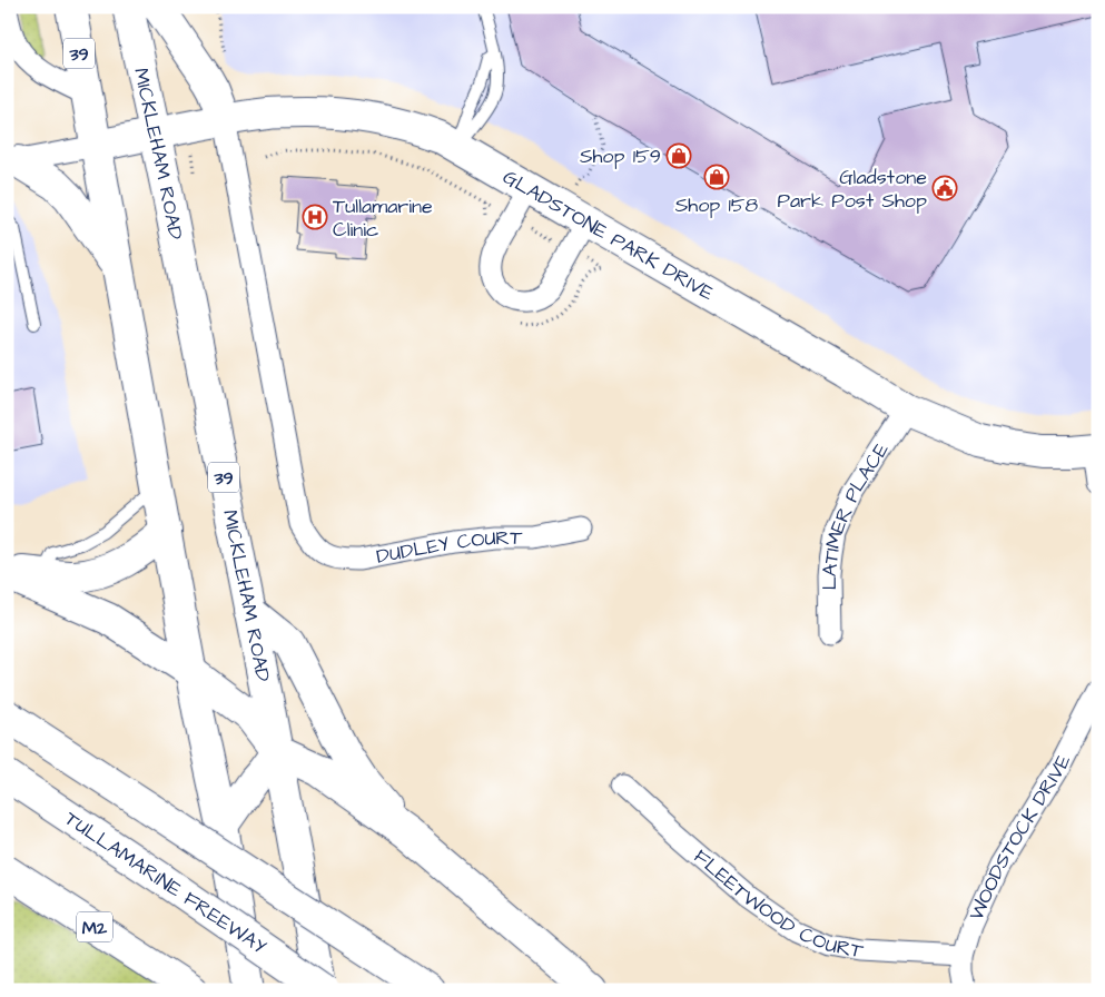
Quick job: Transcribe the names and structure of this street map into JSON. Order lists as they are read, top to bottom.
{
  "streets": {
    "main road": [
      "39",
      "MICKLEHAM ROAD",
      "GLADSTONE PARK DRIVE",
      "TULLAMARINE FREEWAY",
      "M2"
    ],
    "street": [
      "LATIMER PLACE",
      "DUDLEY COURT",
      "WOODSTOCK DRIVE",
      "FLEETWOOD COURT"
    ]
  },
  "crossings": [
    ["39", "GLADSTONE PARK DRIVE"],
    ["MICKLEHAM ROAD", "GLADSTONE PARK DRIVE"],
    ["MICKLEHAM ROAD", "TULLAMARINE FREEWAY"],
    ["GLADSTONE PARK DRIVE", "LATIMER PLACE"],
    ["GLADSTONE PARK DRIVE", "DUDLEY COURT"],
    ["WOODSTOCK DRIVE", "FLEETWOOD COURT"]
  ],
  "places": {
    "shop": ["Shop 159", "Shop 158"],
    "public building": ["Gladstone Park Post Shop"],
    "hospital": ["Tullamarine Clinic"]
  }
}
